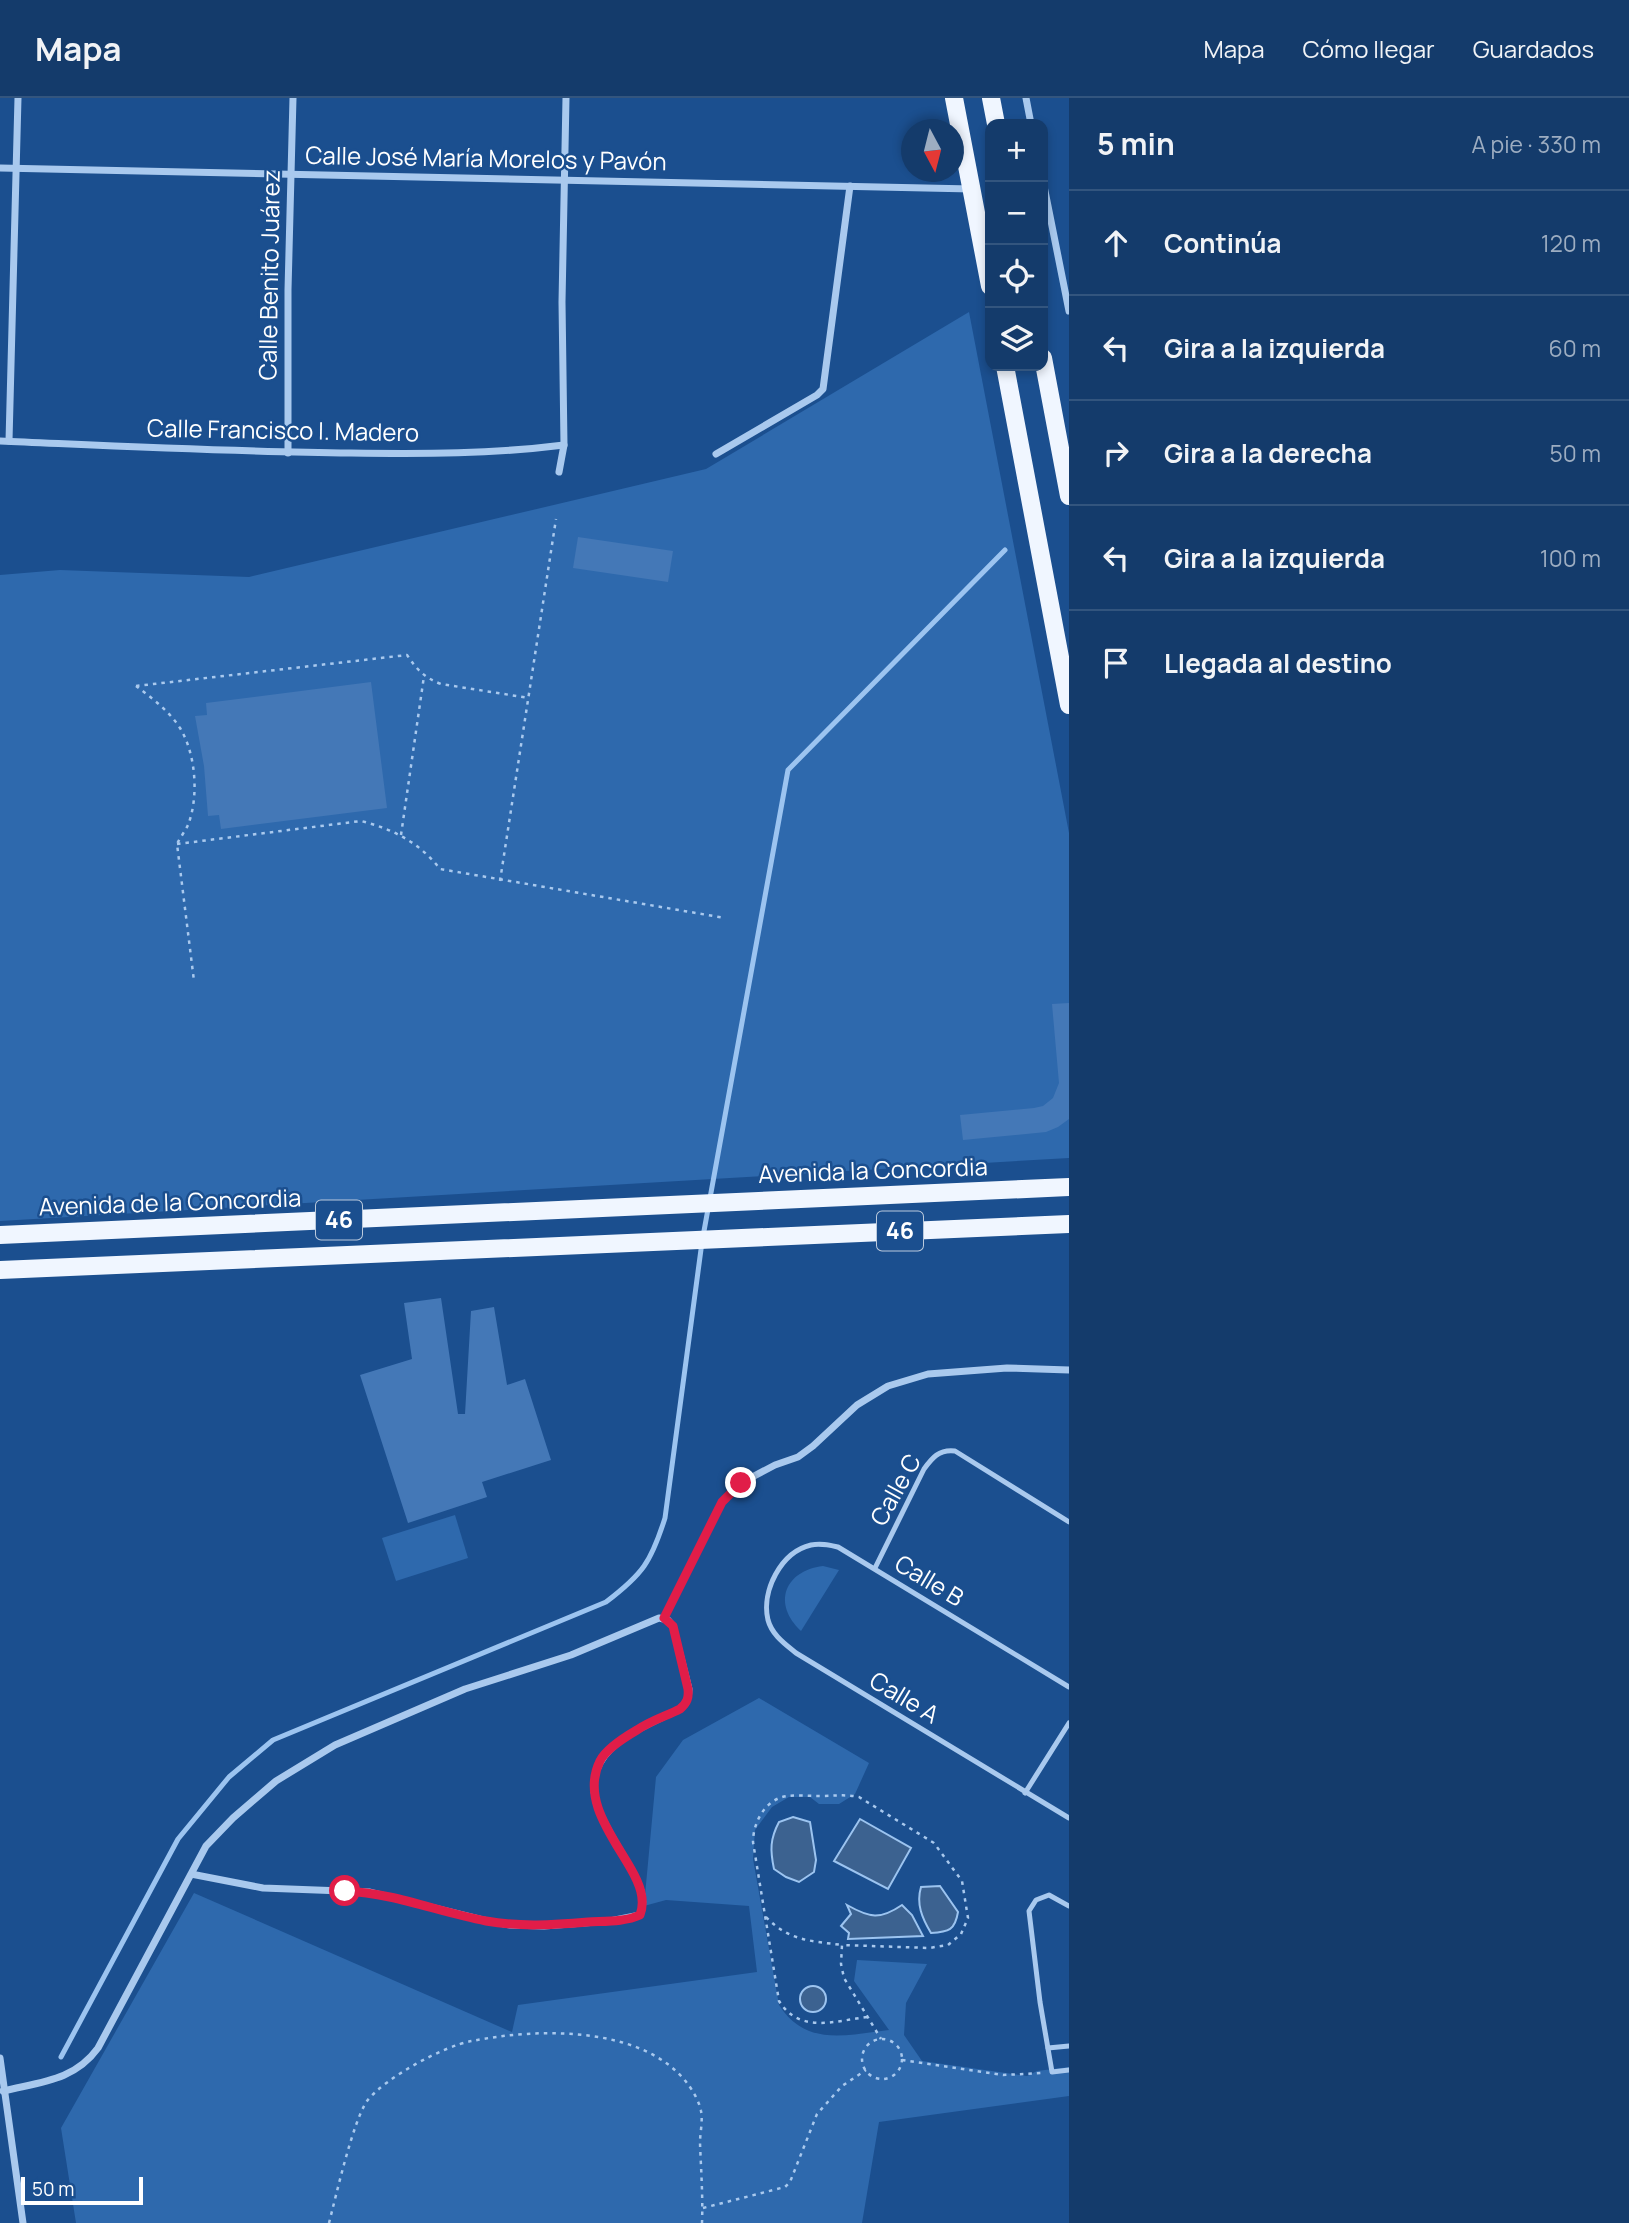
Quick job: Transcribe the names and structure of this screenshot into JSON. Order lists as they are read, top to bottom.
{
  "streets": {
    "main road": ["Avenida la Concordia", "Avenida de la Concordia", "46"],
    "street": ["Calle José María Morelos y Pavón", "Calle Benito Juárez", "Calle Francisco I. Madero"],
    "lane": ["Calle C", "Calle B", "Calle A"]
  },
  "crossings": [
    ["Calle José María Morelos y Pavón", "Calle Benito Juárez"],
    ["Calle Benito Juárez", "Calle Francisco I. Madero"],
    ["Avenida la Concordia", "Avenida de la Concordia"],
    ["Calle C", "Calle B"],
    ["Calle B", "Calle A"]
  ],
  "scale_bar": "50 m",
  "north": "bottom",
  "page": {
    "header": "Mapa",
    "nav": ["Mapa", "Cómo llegar", "Guardados"],
    "heading": ["5 min", "A pie · 330 m"],
    "map_buttons": ["+", "−"],
    "list": [
      ["Continúa", "120 m"],
      ["Gira a la izquierda", "60 m"],
      ["Gira a la derecha", "50 m"],
      ["Gira a la izquierda", "100 m"],
      "Llegada al destino"
    ],
    "scale": "50 m"
  }
}
